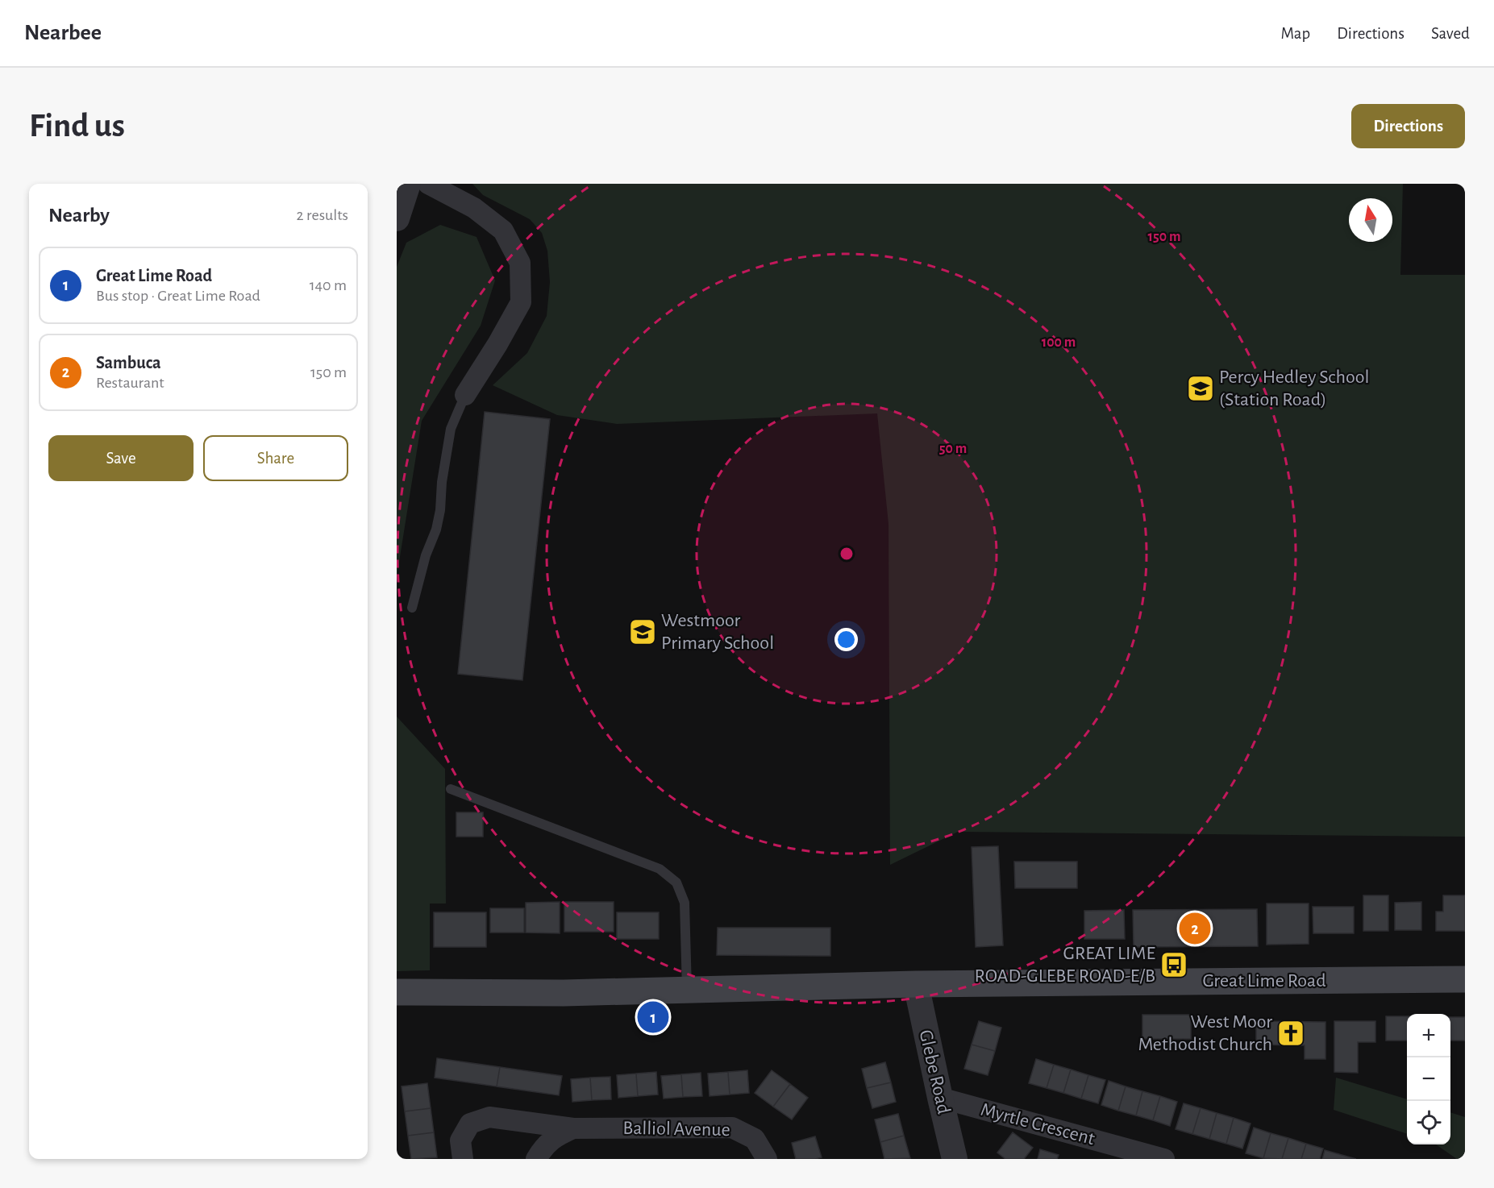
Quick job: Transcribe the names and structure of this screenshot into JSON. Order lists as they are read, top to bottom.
{
  "streets": {
    "main road": ["Great Lime Road"],
    "street": ["Glebe Road", "Myrtle Crescent", "Balliol Avenue"]
  },
  "crossings": [
    ["Great Lime Road", "Glebe Road"],
    ["Glebe Road", "Myrtle Crescent"]
  ],
  "places": {
    "school or university": ["Percy Hedley School (Station Road)", "Westmoor Primary School"],
    "bus stop": ["GREAT LIME ROAD-GLEBE ROAD-E/B"],
    "church": ["West Moor Methodist Church"]
  },
  "north": "top",
  "page": {
    "header": "Nearbee",
    "nav": ["Map", "Directions", "Saved"],
    "buttons": [
      "Directions",
      ["Save", "Share"]
    ],
    "title": "Find us",
    "heading": ["Nearby", "2 results"],
    "list": [
      {
        "mark": "1",
        "name": "Great Lime Road",
        "note": "Bus stop · Great Lime Road",
        "value": "140 m"
      },
      {
        "mark": "2",
        "name": "Sambuca",
        "note": "Restaurant",
        "value": "150 m"
      }
    ],
    "pins": ["2", "1"],
    "map_buttons": ["+", "−"]
  },
  "rings": ["150 m", "100 m", "50 m"]
}
